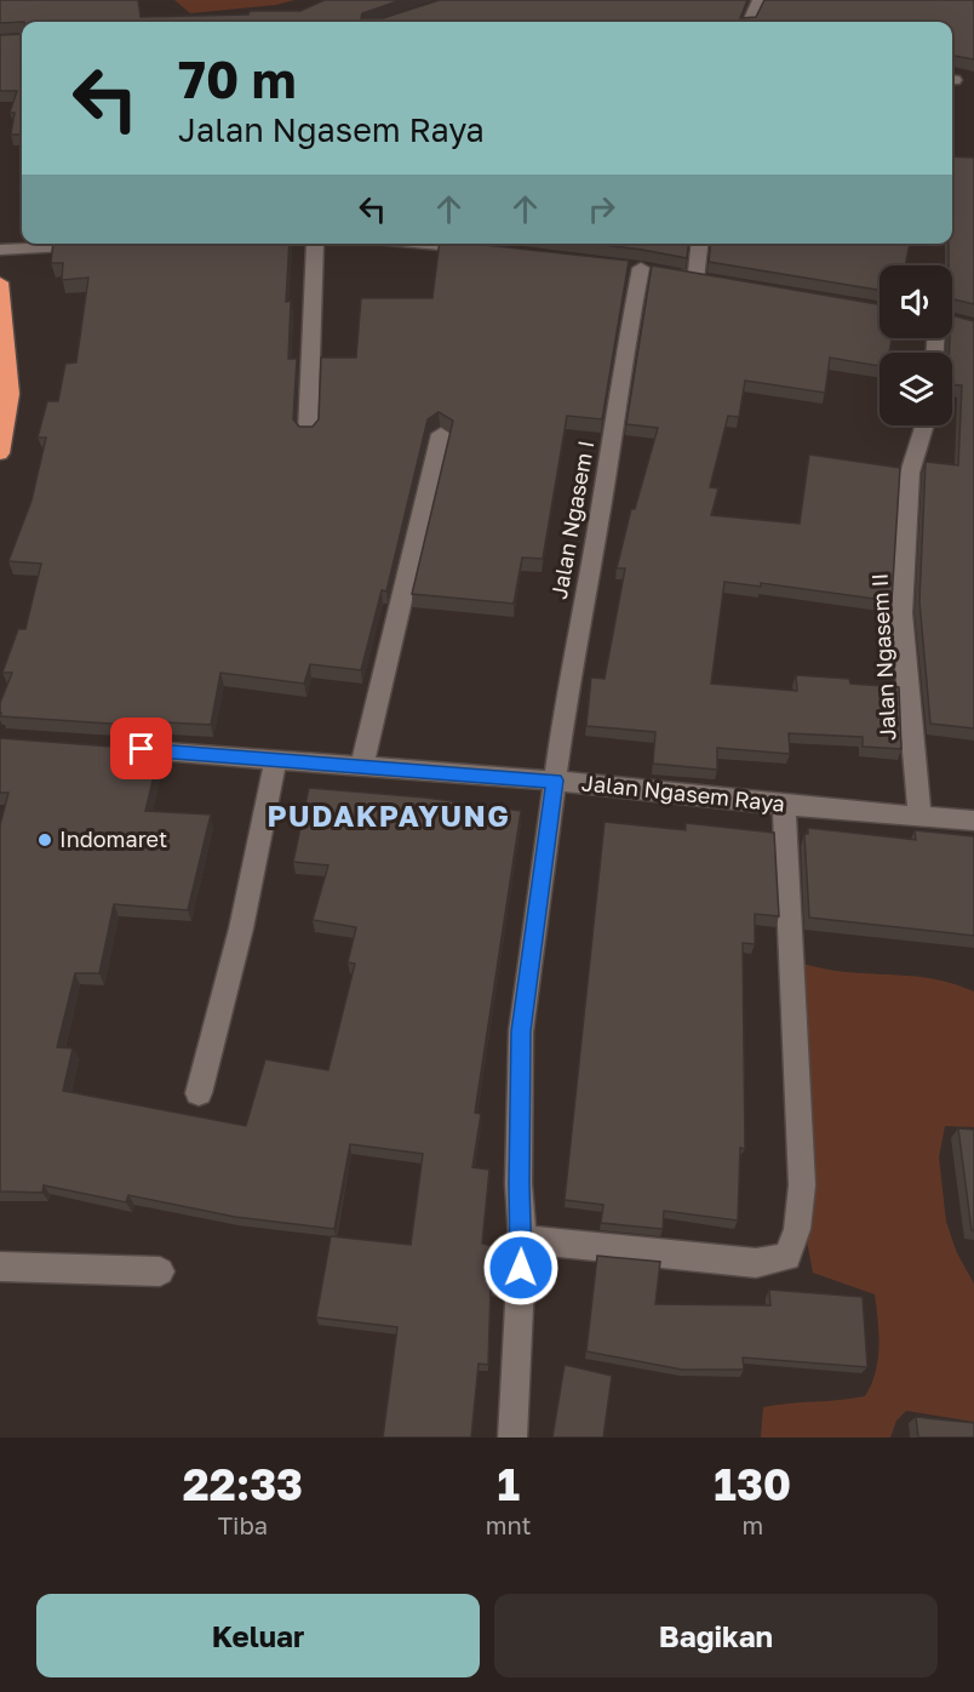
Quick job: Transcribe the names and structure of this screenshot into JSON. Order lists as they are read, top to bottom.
{
  "streets": {
    "street": ["Jalan Ngasem I", "Jalan Ngasem II", "Jalan Ngasem Raya"]
  },
  "crossings": [
    ["Jalan Ngasem I", "Jalan Ngasem Raya"],
    ["Jalan Ngasem II", "Jalan Ngasem Raya"]
  ],
  "districts": ["PUDAKPAYUNG"],
  "places": ["Indomaret"],
  "page": {
    "turn": ["70 m", "Jalan Ngasem Raya"],
    "eta": [
      "22:33",
      "Tiba",
      "1",
      "mnt",
      "130",
      "m"
    ],
    "buttons": ["Keluar", "Bagikan"]
  }
}
